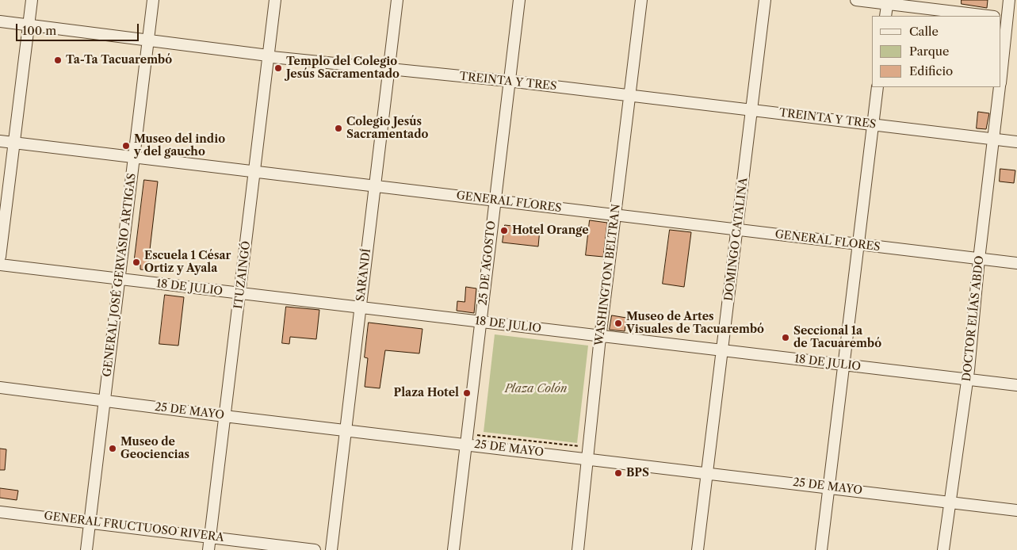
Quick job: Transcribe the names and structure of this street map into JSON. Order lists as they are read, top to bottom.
{
  "streets": {
    "street": [
      "TREINTA Y TRES",
      "GENERAL FLORES",
      "DOMINGO CATALINA",
      "25 DE AGOSTO",
      "GENERAL JOSÉ GERVASIO ARTIGAS",
      "ITUZAINGÓ",
      "SARANDÍ",
      "WASHINGTON BELTRAN",
      "18 DE JULIO",
      "DOCTOR ELÍAS ABDO",
      "25 DE MAYO",
      "GENERAL FRUCTUOSO RIVERA"
    ]
  },
  "crossings": [
    ["TREINTA Y TRES", "DOMINGO CATALINA"],
    ["TREINTA Y TRES", "25 DE AGOSTO"],
    ["TREINTA Y TRES", "GENERAL JOSÉ GERVASIO ARTIGAS"],
    ["TREINTA Y TRES", "ITUZAINGÓ"],
    ["TREINTA Y TRES", "SARANDÍ"],
    ["TREINTA Y TRES", "WASHINGTON BELTRAN"],
    ["TREINTA Y TRES", "DOCTOR ELÍAS ABDO"],
    ["GENERAL FLORES", "DOMINGO CATALINA"],
    ["GENERAL FLORES", "25 DE AGOSTO"],
    ["GENERAL FLORES", "GENERAL JOSÉ GERVASIO ARTIGAS"],
    ["GENERAL FLORES", "ITUZAINGÓ"],
    ["GENERAL FLORES", "SARANDÍ"],
    ["GENERAL FLORES", "WASHINGTON BELTRAN"],
    ["GENERAL FLORES", "DOCTOR ELÍAS ABDO"],
    ["DOMINGO CATALINA", "18 DE JULIO"],
    ["DOMINGO CATALINA", "25 DE MAYO"],
    ["25 DE AGOSTO", "18 DE JULIO"],
    ["25 DE AGOSTO", "25 DE MAYO"],
    ["GENERAL JOSÉ GERVASIO ARTIGAS", "18 DE JULIO"],
    ["GENERAL JOSÉ GERVASIO ARTIGAS", "25 DE MAYO"],
    ["GENERAL JOSÉ GERVASIO ARTIGAS", "GENERAL FRUCTUOSO RIVERA"],
    ["ITUZAINGÓ", "18 DE JULIO"],
    ["ITUZAINGÓ", "25 DE MAYO"],
    ["ITUZAINGÓ", "GENERAL FRUCTUOSO RIVERA"],
    ["SARANDÍ", "18 DE JULIO"],
    ["SARANDÍ", "25 DE MAYO"],
    ["WASHINGTON BELTRAN", "18 DE JULIO"],
    ["WASHINGTON BELTRAN", "25 DE MAYO"],
    ["18 DE JULIO", "DOCTOR ELÍAS ABDO"],
    ["DOCTOR ELÍAS ABDO", "25 DE MAYO"]
  ],
  "parks": ["Plaza Colón"],
  "places": [
    "Ta-Ta Tacuarembó",
    "Templo del Colegio Jesús Sacramentado",
    "Colegio Jesús Sacramentado",
    "Museo del indio y del gaucho",
    "Hotel Orange",
    "Escuela 1 César Ortiz y Ayala",
    "Museo de Artes Visuales de Tacuarembó",
    "Seccional 1a de Tacuarembó",
    "Plaza Hotel",
    "Museo de Geociencias",
    "BPS"
  ],
  "legend": ["Calle", "Parque", "Edificio"],
  "scale_bar": "100 m"
}
